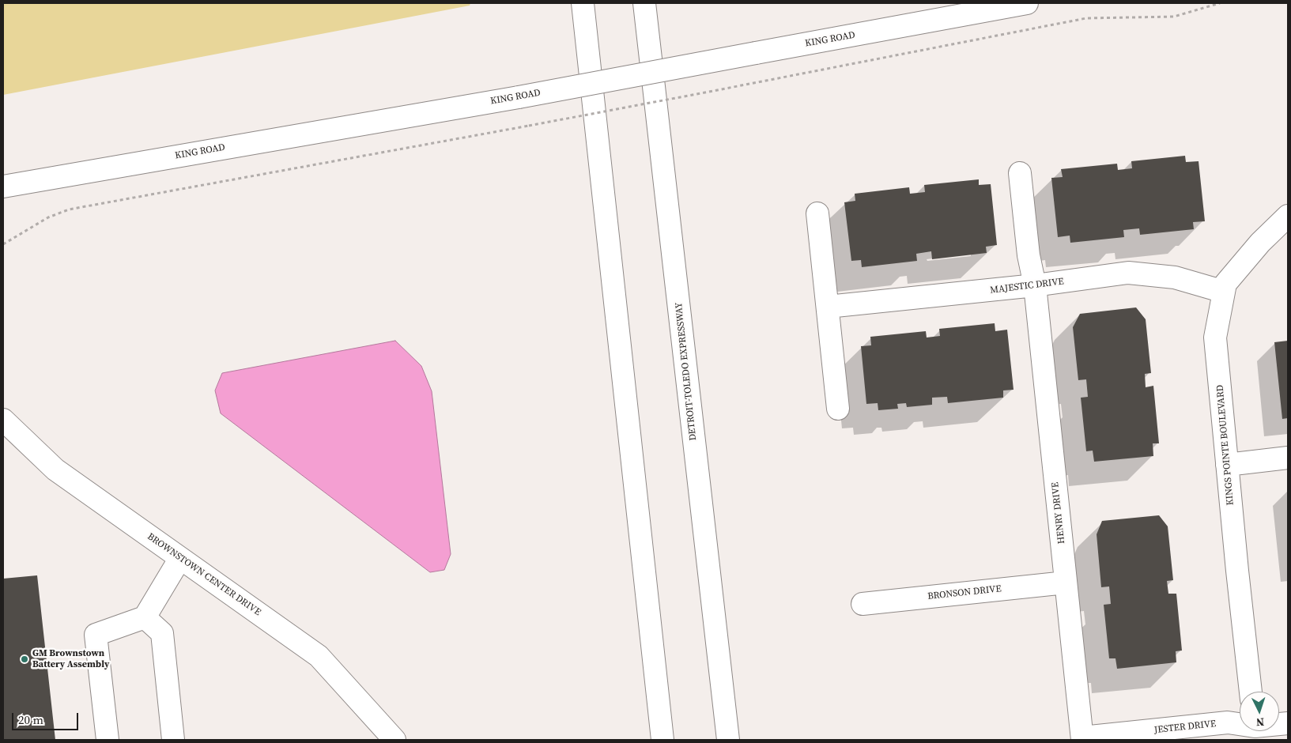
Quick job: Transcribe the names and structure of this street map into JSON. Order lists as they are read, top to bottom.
{
  "streets": {
    "main road": [
      "KING ROAD",
      "MAJESTIC DRIVE",
      "DETROIT-TOLEDO EXPRESSWAY",
      "KINGS POINTE BOULEVARD",
      "HENRY DRIVE",
      "BROWNSTOWN CENTER DRIVE",
      "BRONSON DRIVE",
      "JESTER DRIVE"
    ]
  },
  "crossings": [
    ["MAJESTIC DRIVE", "KINGS POINTE BOULEVARD"],
    ["MAJESTIC DRIVE", "HENRY DRIVE"],
    ["HENRY DRIVE", "BRONSON DRIVE"],
    ["HENRY DRIVE", "JESTER DRIVE"]
  ],
  "places": ["GM Brownstown Battery Assembly"],
  "scale_bar": "20 m",
  "north": "bottom"
}
